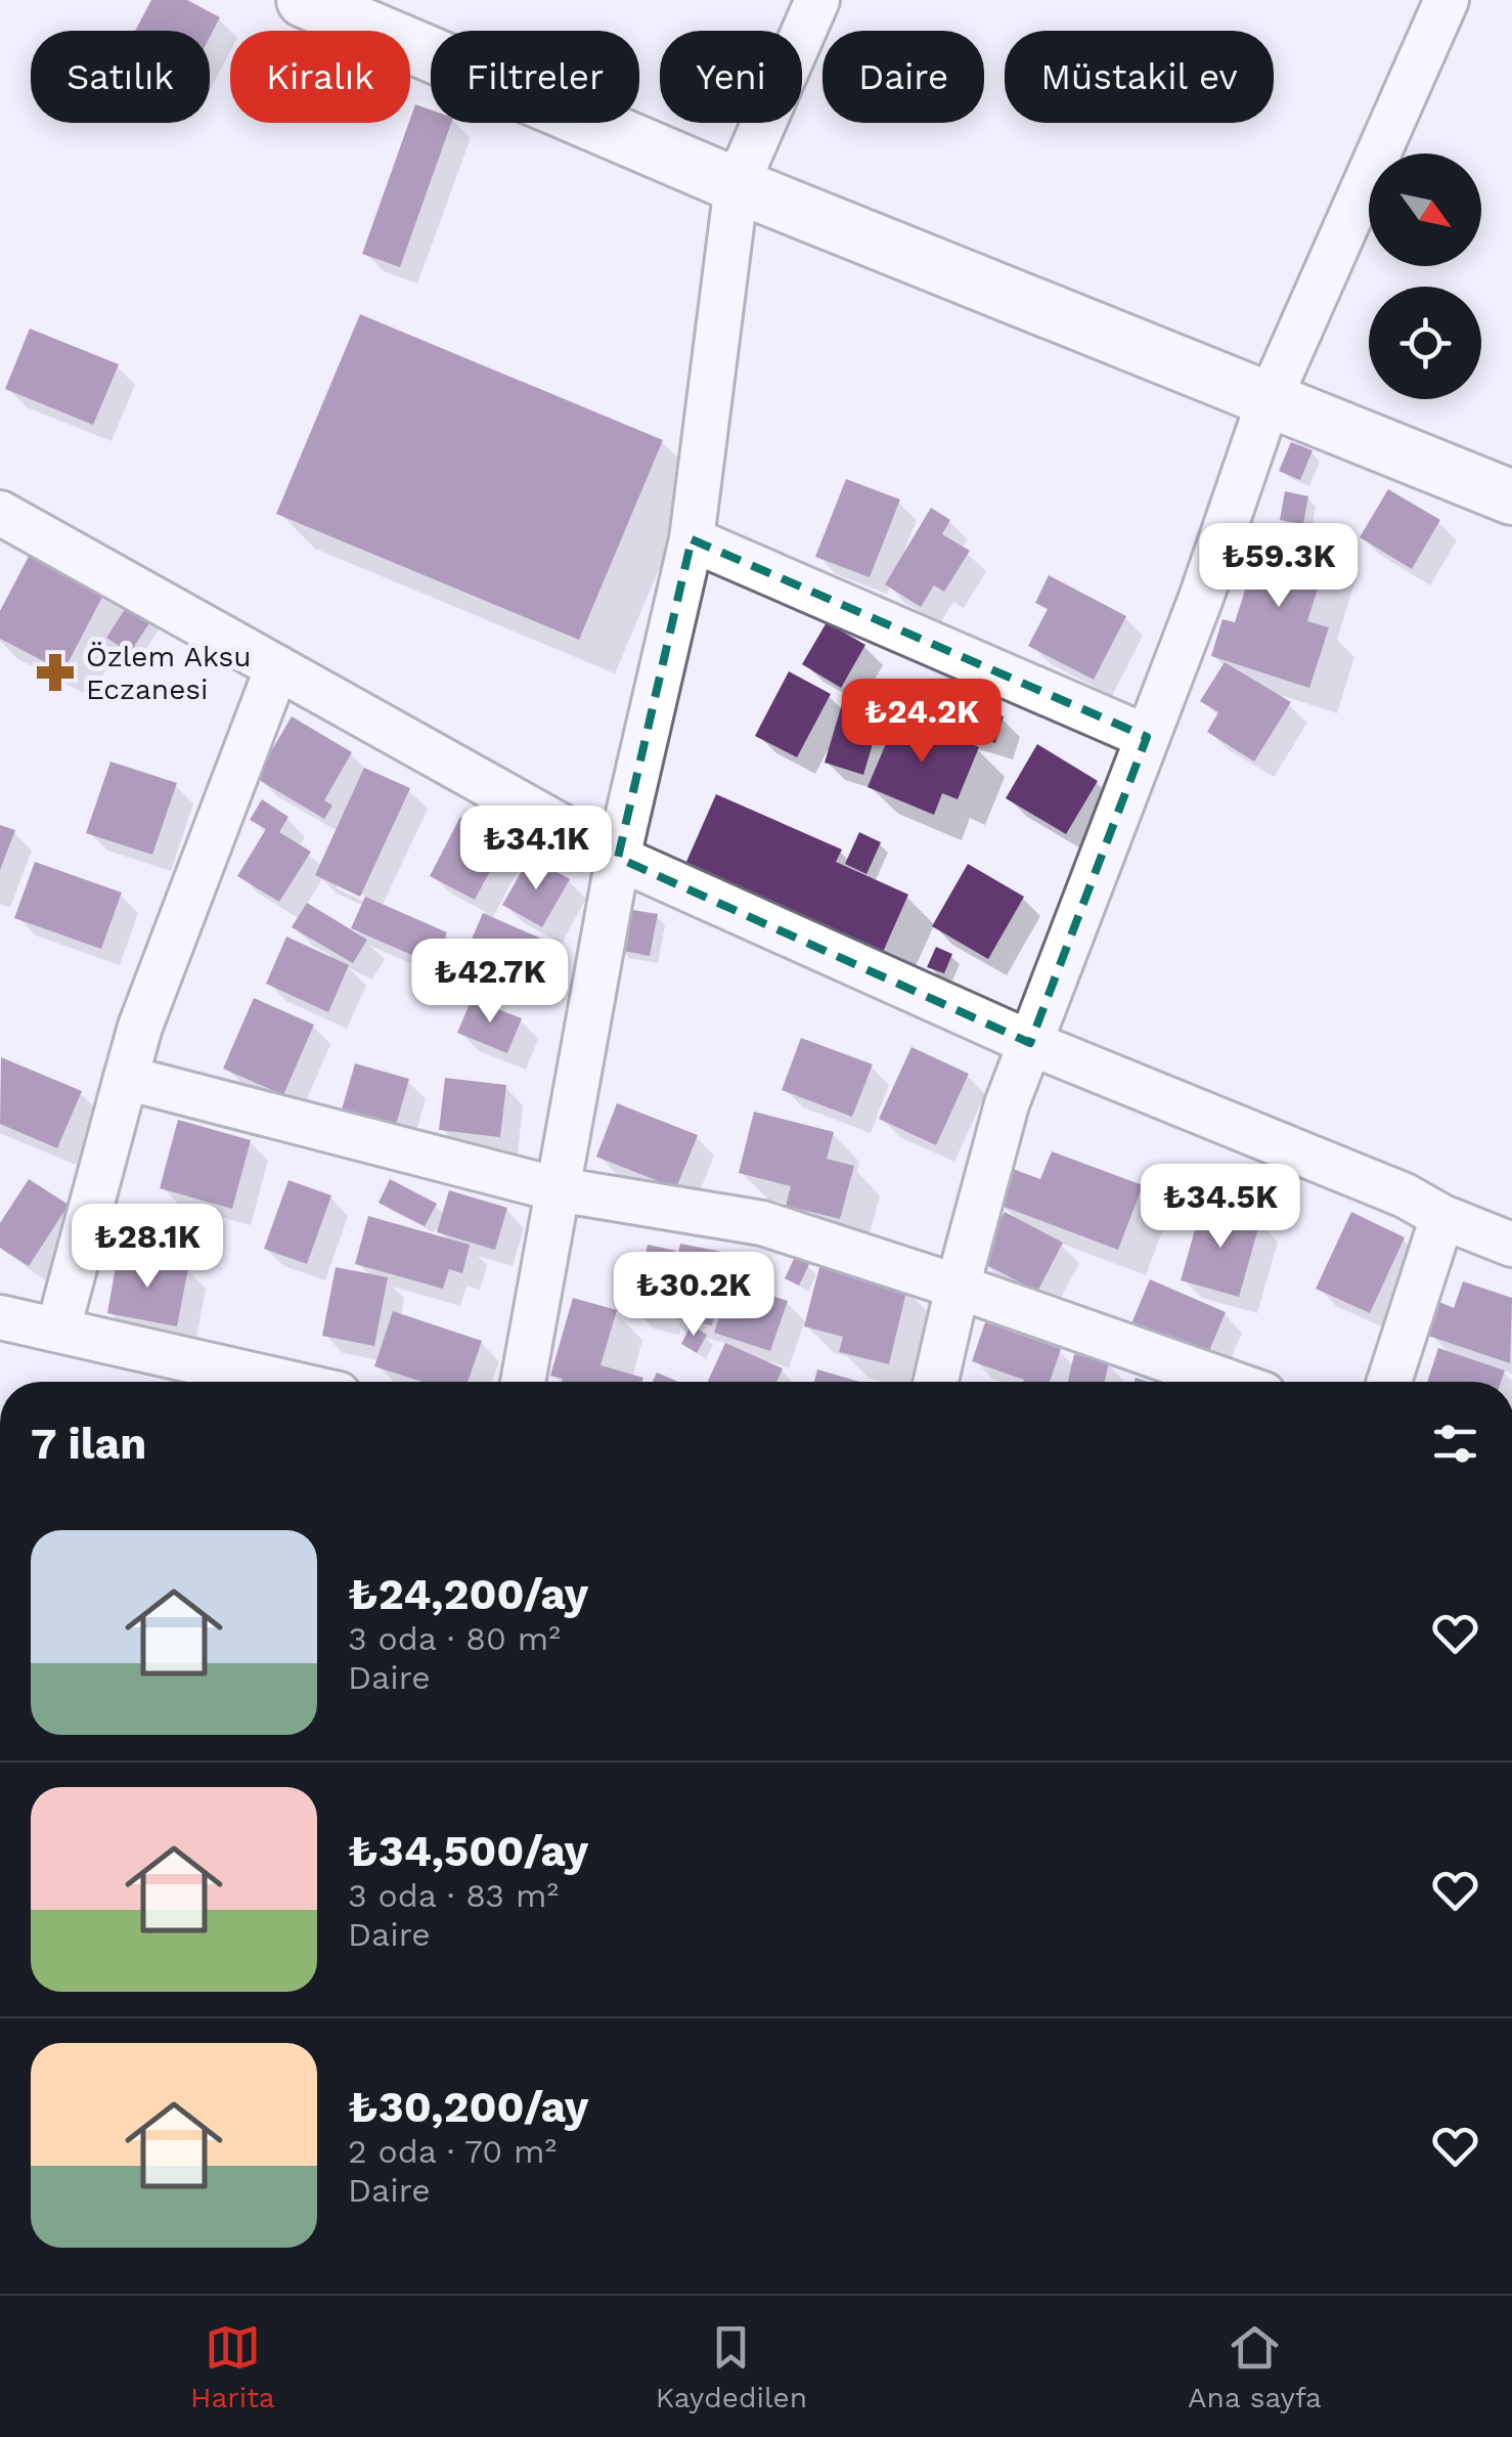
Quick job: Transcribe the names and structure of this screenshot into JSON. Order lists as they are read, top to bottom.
{
  "places": {
    "pharmacy": ["Özlem Aksu Eczanesi"]
  },
  "north": "bottom right",
  "page": {
    "chip": [
      "Satılık",
      "Kiralık",
      "Filtreler",
      "Yeni",
      "Daire",
      "Müstakil ev"
    ],
    "price": [
      "₺59.3K",
      "₺24.2K",
      "₺34.1K",
      "₺42.7K",
      "₺34.5K",
      "₺28.1K",
      "₺30.2K"
    ],
    "heading": "7 ilan",
    "list": [
      {
        "name": "₺24,200/ay",
        "note": "3 oda · 80 m² · Daire"
      },
      {
        "name": "₺34,500/ay",
        "note": "3 oda · 83 m² · Daire"
      },
      {
        "name": "₺30,200/ay",
        "note": "2 oda · 70 m² · Daire"
      }
    ],
    "tabs": ["Harita", "Kaydedilen", "Ana sayfa"]
  }
}
